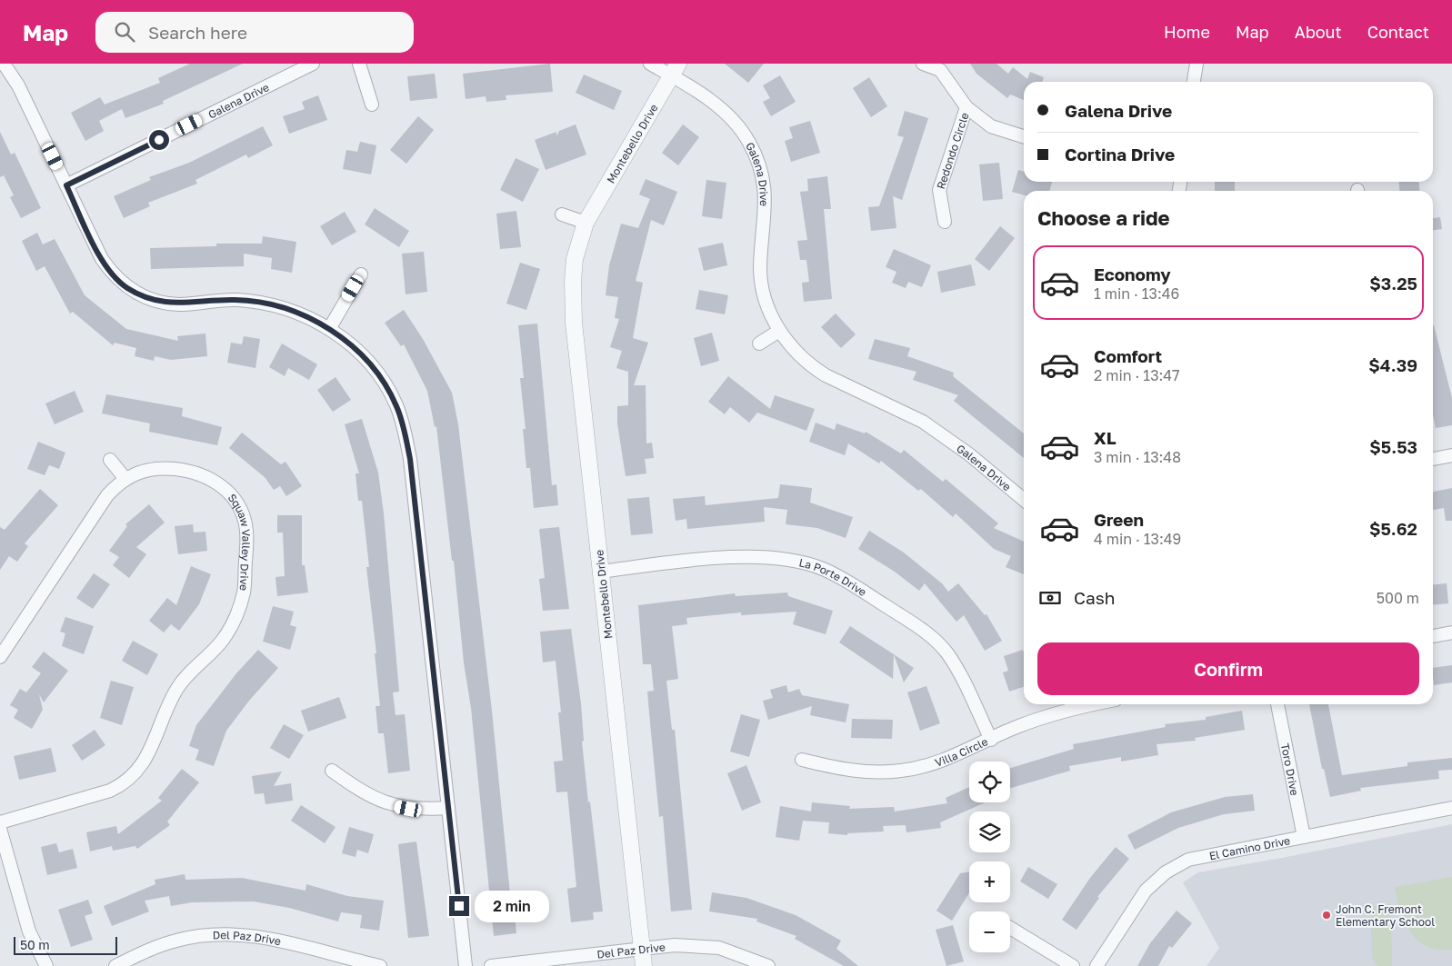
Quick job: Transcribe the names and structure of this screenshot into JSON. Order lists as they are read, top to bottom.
{
  "streets": {
    "street": [
      "Galena Drive",
      "Montebello Drive",
      "Redondo Circle",
      "Squaw Valley Drive",
      "La Porte Drive",
      "Villa Circle",
      "Toro Drive",
      "El Camino Drive",
      "Del Paz Drive"
    ]
  },
  "crossings": [
    ["Galena Drive", "Montebello Drive"],
    ["Montebello Drive", "La Porte Drive"],
    ["Montebello Drive", "Del Paz Drive"],
    ["La Porte Drive", "Villa Circle"],
    ["Toro Drive", "El Camino Drive"]
  ],
  "places": ["John C. Fremont Elementary School"],
  "scale_bar": "50 m",
  "page": {
    "header": "Map",
    "search": "Search here",
    "nav": [
      "Home",
      "Map",
      "About",
      "Contact"
    ],
    "banner": ["Galena Drive", "Cortina Drive"],
    "heading": "Choose a ride",
    "list": [
      {
        "name": "Economy",
        "note": "1 min · 13:46",
        "value": "$3.25"
      },
      {
        "name": "Comfort",
        "note": "2 min · 13:47",
        "value": "$4.39"
      },
      {
        "name": "XL",
        "note": "3 min · 13:48",
        "value": "$5.53"
      },
      {
        "name": "Green",
        "note": "4 min · 13:49",
        "value": "$5.62"
      }
    ],
    "pay": ["Cash", "500 m"],
    "buttons": "Confirm",
    "map_buttons": ["+", "−"],
    "bubble": "2 min",
    "scale": "50 m"
  }
}
